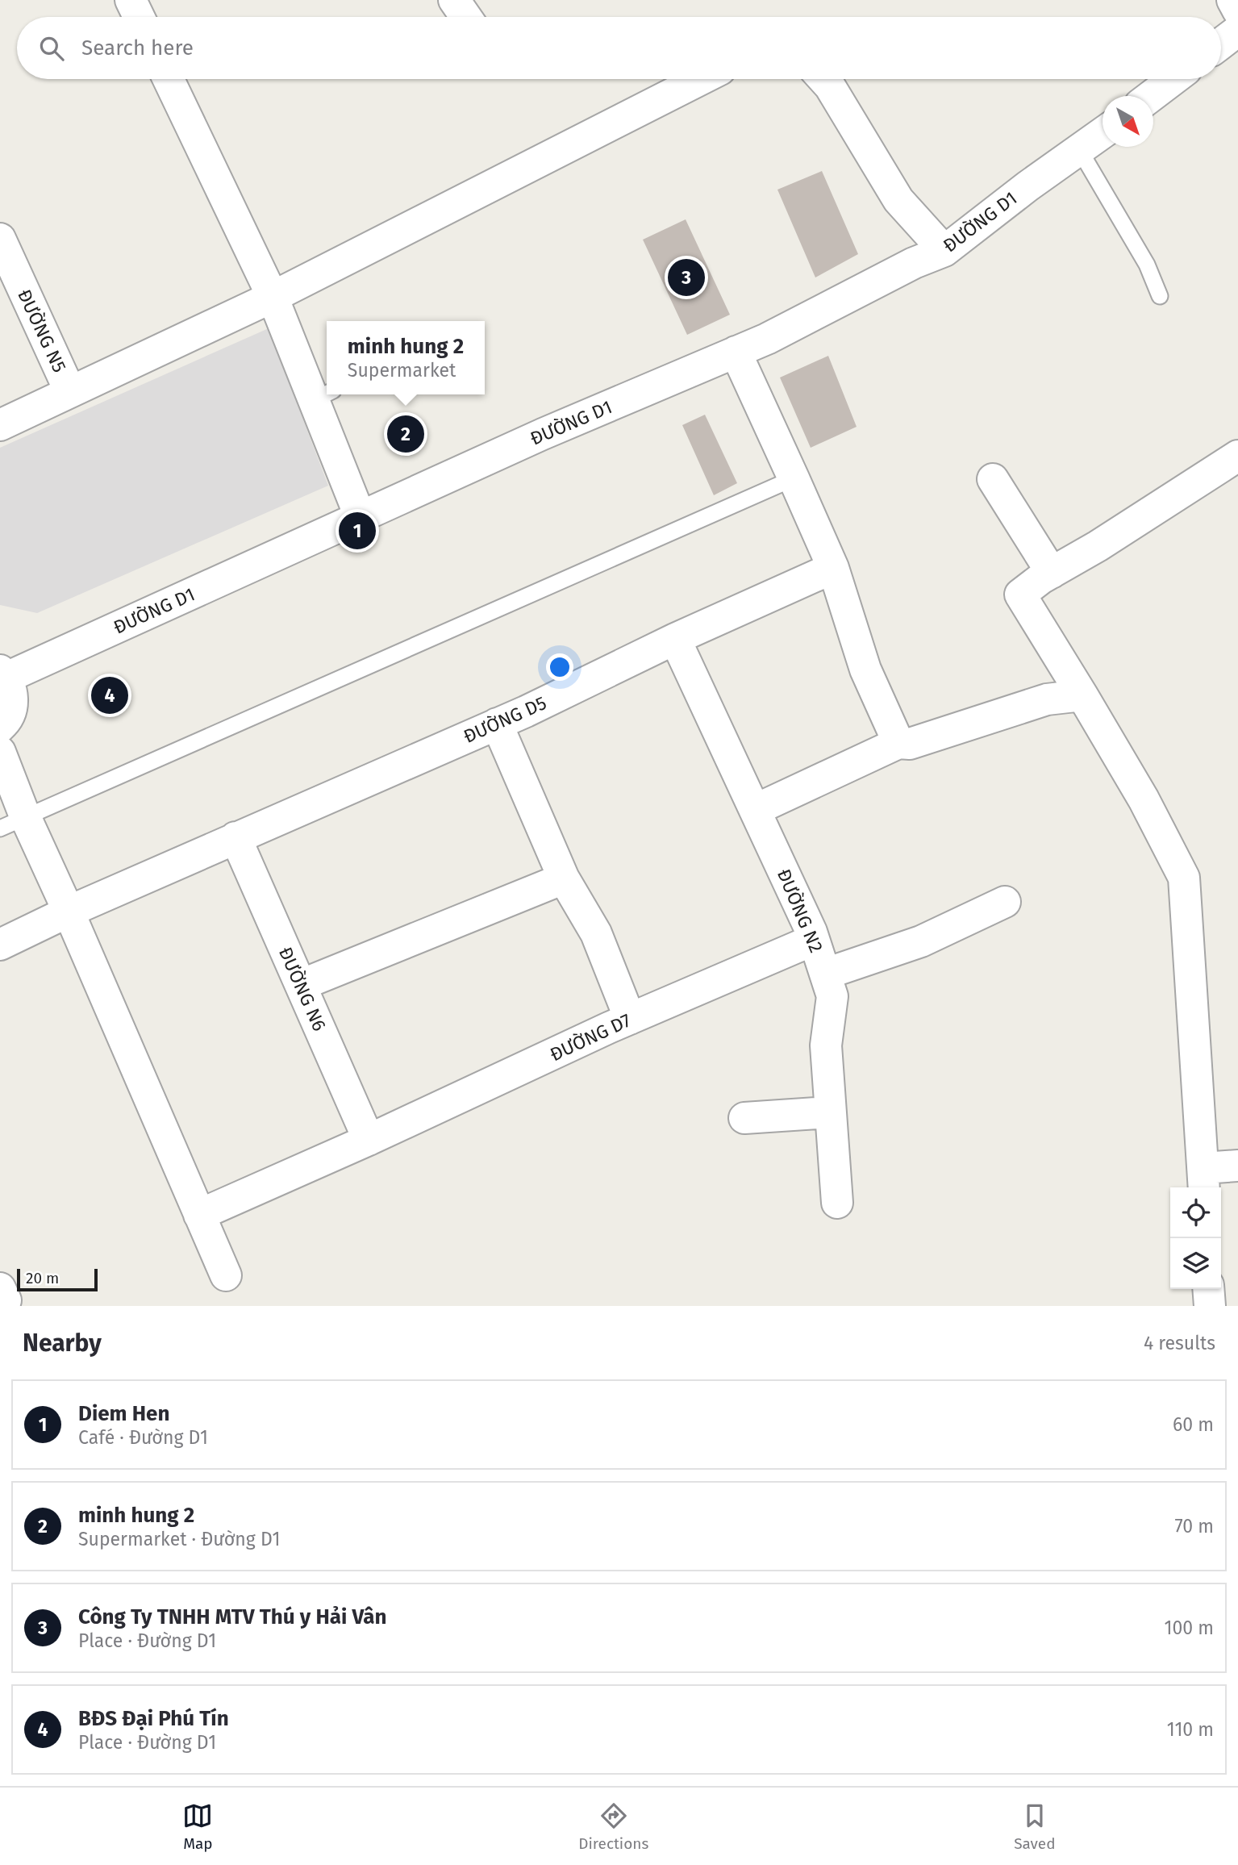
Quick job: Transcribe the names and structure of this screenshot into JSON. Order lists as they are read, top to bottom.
{
  "streets": {
    "street": [
      "ĐƯỜNG D1",
      "ĐƯỜNG N5",
      "ĐƯỜNG D5",
      "ĐƯỜNG N2",
      "ĐƯỜNG N6",
      "ĐƯỜNG D7"
    ]
  },
  "crossings": [
    ["ĐƯỜNG D5", "ĐƯỜNG N2"],
    ["ĐƯỜNG D5", "ĐƯỜNG N6"],
    ["ĐƯỜNG N2", "ĐƯỜNG D7"],
    ["ĐƯỜNG N6", "ĐƯỜNG D7"]
  ],
  "scale_bar": "20 m",
  "north": "bottom right",
  "page": {
    "search": "Search here",
    "pins": [
      "3",
      "2",
      "1",
      "4"
    ],
    "popup": ["minh hung 2", "Supermarket"],
    "scale": "20 m",
    "heading": ["Nearby", "4 results"],
    "list": [
      {
        "mark": "1",
        "name": "Diem Hen",
        "note": "Café · Đường D1",
        "value": "60 m"
      },
      {
        "mark": "2",
        "name": "minh hung 2",
        "note": "Supermarket · Đường D1",
        "value": "70 m"
      },
      {
        "mark": "3",
        "name": "Công Ty TNHH MTV Thú y Hải Vân",
        "note": "Place · Đường D1",
        "value": "100 m"
      },
      {
        "mark": "4",
        "name": "BĐS Đại Phú Tín",
        "note": "Place · Đường D1",
        "value": "110 m"
      }
    ],
    "nav": ["Map", "Directions", "Saved"]
  }
}
